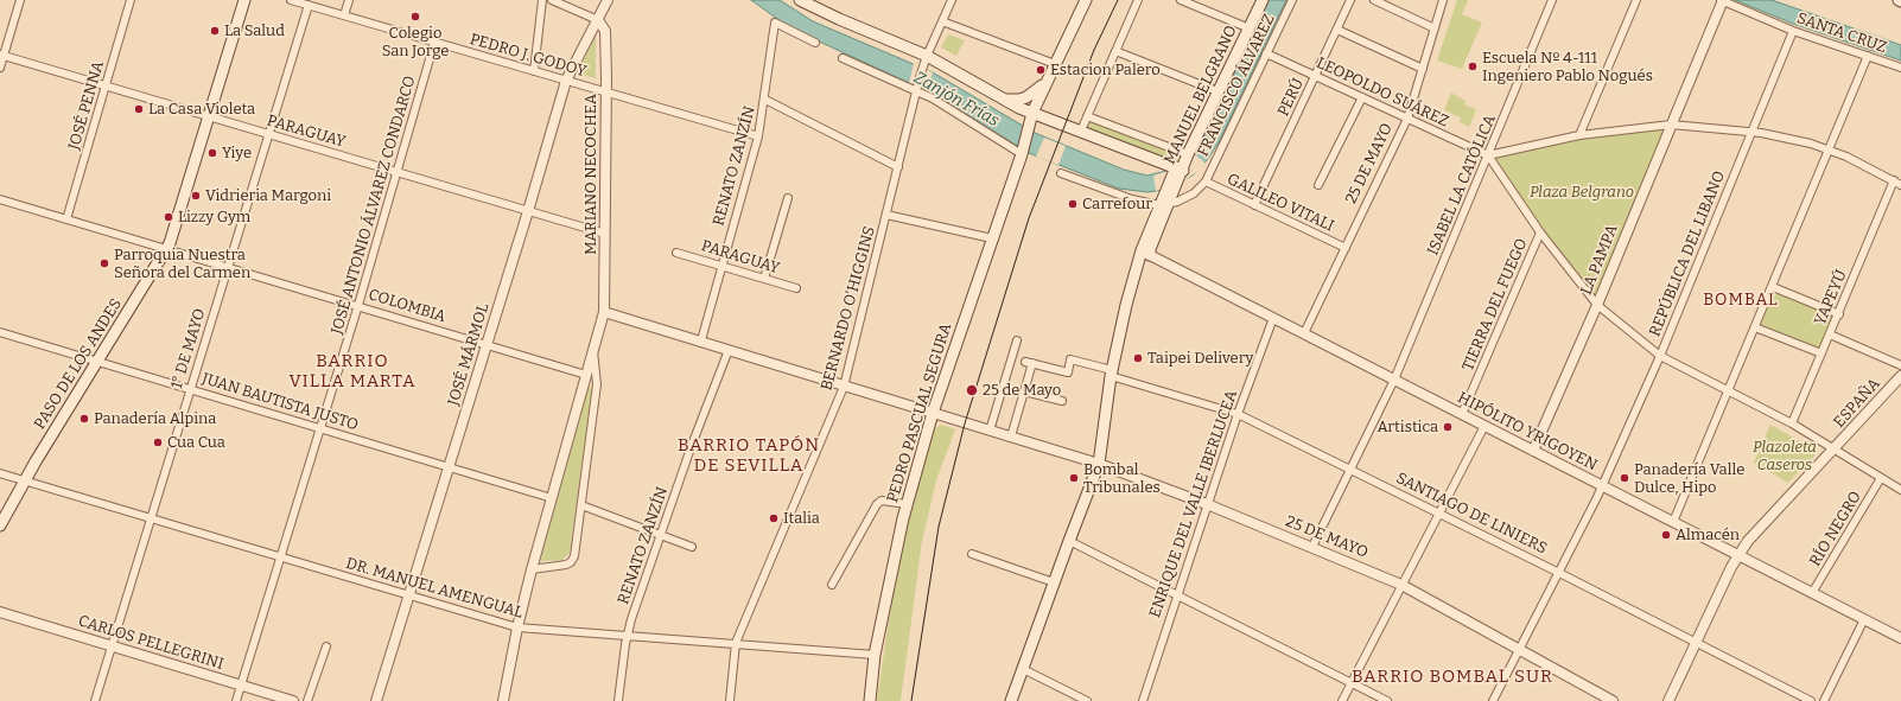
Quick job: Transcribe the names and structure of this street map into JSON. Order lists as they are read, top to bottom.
{
  "streets": {
    "main road": ["MANUEL BELGRANO", "PASO DE LOS ANDES", "PEDRO PASCUAL SEGURA"],
    "street": [
      "SANTA CRUZ",
      "PEDRO J. GODOY",
      "FRANCISCO ÁLVAREZ",
      "LEOPOLDO SUÁREZ",
      "PERÚ",
      "JOSÉ PENNA",
      "PARAGUAY",
      "25 DE MAYO",
      "RENATO ZANZÍN",
      "MARIANO NECOCHEA",
      "ISABEL LA CATÓLICA",
      "GALILEO VITALI",
      "JOSÉ ANTONIO ÁLVAREZ CONDARCO",
      "REPÚBLICA DEL LIBANO",
      "LA PAMPA",
      "YAPEYÚ",
      "TIERRA DEL FUEGO",
      "COLOMBIA",
      "BERNARDO O'HIGGINS",
      "1° DE MAYO",
      "JOSÉ MÁRMOL",
      "JUAN BAUTISTA JUSTO",
      "ESPAÑA",
      "HIPÓLITO YRIGOYEN",
      "ENRIQUE DEL VALLE IBERLUCEA",
      "SANTIAGO DE LINIERS",
      "RÍO NEGRO",
      "DR. MANUEL AMENGUAL",
      "CARLOS PELLEGRINI"
    ]
  },
  "crossings": [
    ["SANTA CRUZ", "REPÚBLICA DEL LIBANO"],
    ["SANTA CRUZ", "LA PAMPA"],
    ["PEDRO J. GODOY", "RENATO ZANZÍN"],
    ["PEDRO J. GODOY", "MARIANO NECOCHEA"],
    ["PEDRO J. GODOY", "JOSÉ ANTONIO ÁLVAREZ CONDARCO"],
    ["PEDRO J. GODOY", "1° DE MAYO"],
    ["PEDRO J. GODOY", "JOSÉ MÁRMOL"],
    ["FRANCISCO ÁLVAREZ", "LEOPOLDO SUÁREZ"],
    ["FRANCISCO ÁLVAREZ", "GALILEO VITALI"],
    ["LEOPOLDO SUÁREZ", "PERÚ"],
    ["LEOPOLDO SUÁREZ", "25 DE MAYO"],
    ["LEOPOLDO SUÁREZ", "ISABEL LA CATÓLICA"],
    ["PERÚ", "GALILEO VITALI"],
    ["JOSÉ PENNA", "PARAGUAY"],
    ["JOSÉ PENNA", "COLOMBIA"],
    ["PARAGUAY", "RENATO ZANZÍN"],
    ["PARAGUAY", "MARIANO NECOCHEA"],
    ["PARAGUAY", "JOSÉ ANTONIO ÁLVAREZ CONDARCO"],
    ["PARAGUAY", "1° DE MAYO"],
    ["PARAGUAY", "JOSÉ MÁRMOL"],
    ["PARAGUAY", "PASO DE LOS ANDES"],
    ["25 DE MAYO", "RENATO ZANZÍN"],
    ["25 DE MAYO", "MARIANO NECOCHEA"],
    ["25 DE MAYO", "ISABEL LA CATÓLICA"],
    ["25 DE MAYO", "GALILEO VITALI"],
    ["25 DE MAYO", "REPÚBLICA DEL LIBANO"],
    ["25 DE MAYO", "BERNARDO O'HIGGINS"],
    ["25 DE MAYO", "PEDRO PASCUAL SEGURA"],
    ["25 DE MAYO", "HIPÓLITO YRIGOYEN"],
    ["25 DE MAYO", "ENRIQUE DEL VALLE IBERLUCEA"],
    ["RENATO ZANZÍN", "DR. MANUEL AMENGUAL"],
    ["MARIANO NECOCHEA", "COLOMBIA"],
    ["MARIANO NECOCHEA", "JOSÉ MÁRMOL"],
    ["MARIANO NECOCHEA", "JUAN BAUTISTA JUSTO"],
    ["MARIANO NECOCHEA", "DR. MANUEL AMENGUAL"],
    ["ISABEL LA CATÓLICA", "HIPÓLITO YRIGOYEN"],
    ["ISABEL LA CATÓLICA", "SANTIAGO DE LINIERS"],
    ["JOSÉ ANTONIO ÁLVAREZ CONDARCO", "COLOMBIA"],
    ["JOSÉ ANTONIO ÁLVAREZ CONDARCO", "JUAN BAUTISTA JUSTO"],
    ["JOSÉ ANTONIO ÁLVAREZ CONDARCO", "DR. MANUEL AMENGUAL"],
    ["JOSÉ ANTONIO ÁLVAREZ CONDARCO", "CARLOS PELLEGRINI"],
    ["REPÚBLICA DEL LIBANO", "HIPÓLITO YRIGOYEN"],
    ["REPÚBLICA DEL LIBANO", "SANTIAGO DE LINIERS"],
    ["LA PAMPA", "HIPÓLITO YRIGOYEN"],
    ["TIERRA DEL FUEGO", "HIPÓLITO YRIGOYEN"],
    ["COLOMBIA", "1° DE MAYO"],
    ["COLOMBIA", "JOSÉ MÁRMOL"],
    ["COLOMBIA", "PASO DE LOS ANDES"],
    ["BERNARDO O'HIGGINS", "DR. MANUEL AMENGUAL"],
    ["1° DE MAYO", "JUAN BAUTISTA JUSTO"],
    ["1° DE MAYO", "DR. MANUEL AMENGUAL"],
    ["1° DE MAYO", "CARLOS PELLEGRINI"],
    ["JOSÉ MÁRMOL", "JUAN BAUTISTA JUSTO"],
    ["JOSÉ MÁRMOL", "DR. MANUEL AMENGUAL"],
    ["PASO DE LOS ANDES", "JUAN BAUTISTA JUSTO"],
    ["PASO DE LOS ANDES", "DR. MANUEL AMENGUAL"],
    ["ESPAÑA", "HIPÓLITO YRIGOYEN"],
    ["ESPAÑA", "SANTIAGO DE LINIERS"],
    ["PEDRO PASCUAL SEGURA", "DR. MANUEL AMENGUAL"],
    ["HIPÓLITO YRIGOYEN", "ENRIQUE DEL VALLE IBERLUCEA"],
    ["HIPÓLITO YRIGOYEN", "RÍO NEGRO"],
    ["ENRIQUE DEL VALLE IBERLUCEA", "SANTIAGO DE LINIERS"]
  ],
  "districts": [
    "BOMBAL",
    "BARRIO VILLA MARTA",
    "BARRIO TAPÓN DE SEVILLA",
    "BARRIO BOMBAL SUR"
  ],
  "water": ["Zanjón Frías"],
  "parks": ["Plaza Belgrano", "Plazoleta Caseros"],
  "places": [
    "Colegio San Jorge",
    "La Salud",
    "Escuela Nº 4-111 Ingeniero Pablo Nogués",
    "Estacion Palero",
    "La Casa Violeta",
    "Yiye",
    "Vidrieria Margoni",
    "Carrefour",
    "Lizzy Gym",
    "Parroquia Nuestra Señora del Carmen",
    "Taipei Delivery",
    "25 de Mayo",
    "Panadería Alpina",
    "Artistica",
    "Cua Cua",
    "Bombal Tribunales",
    "Panadería Valle Dulce, Hipo",
    "Italia",
    "Almacén"
  ]
}
